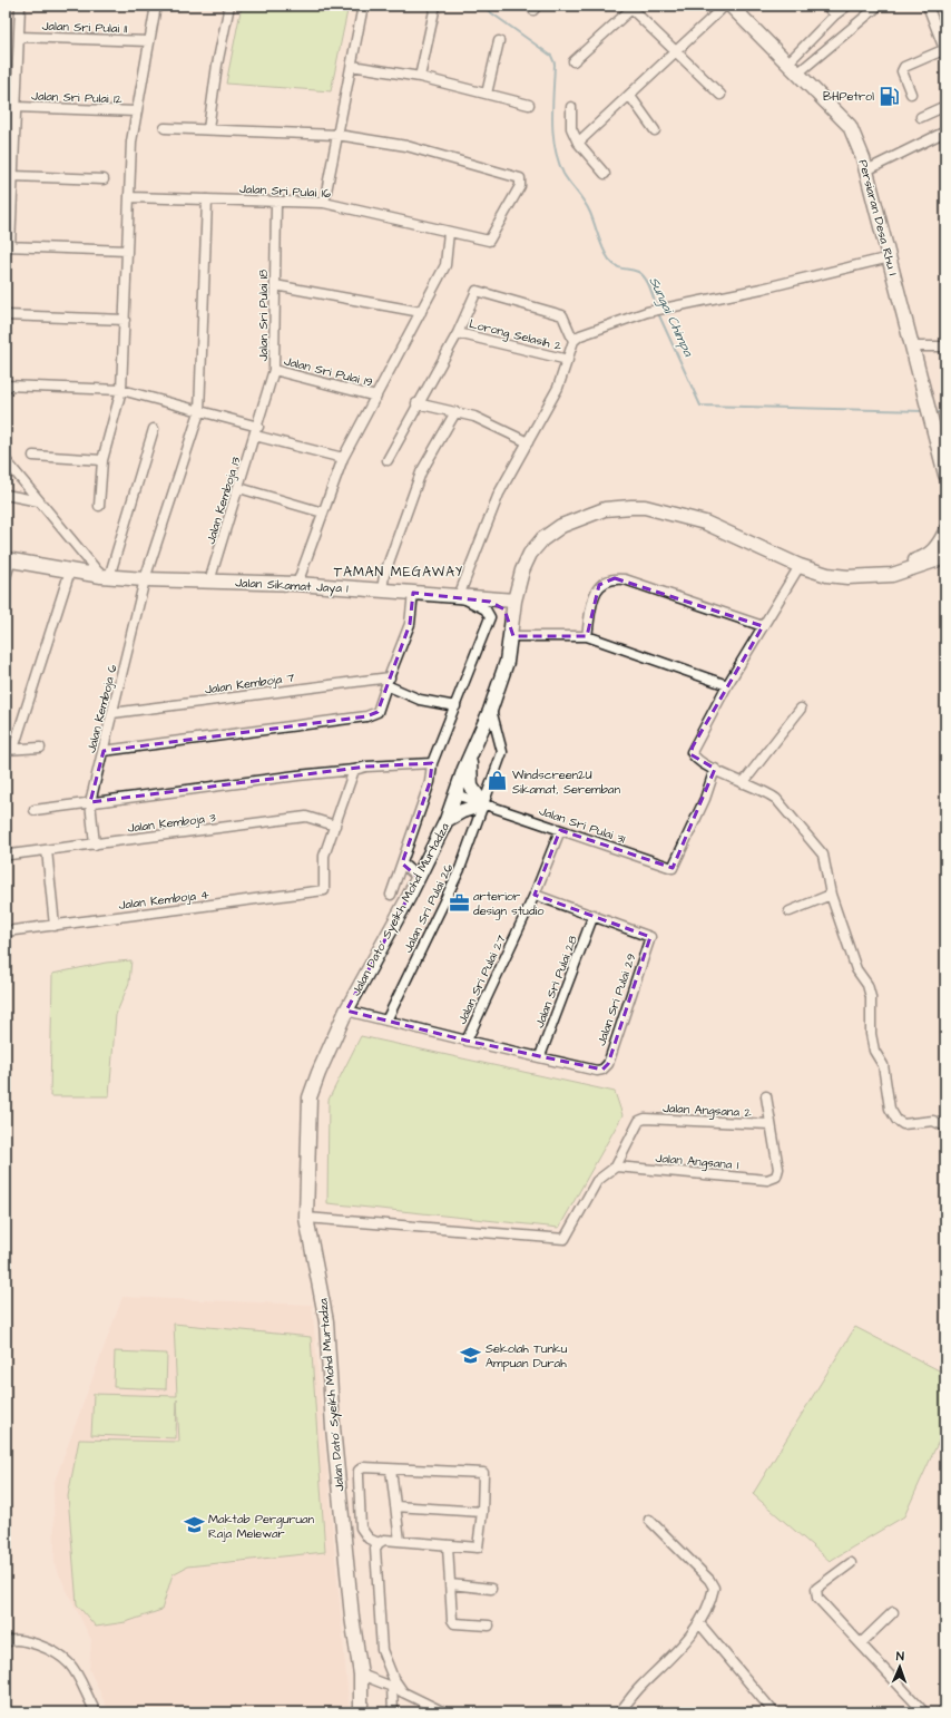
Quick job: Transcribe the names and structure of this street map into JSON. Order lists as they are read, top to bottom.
{
  "streets": {
    "main road": ["Persiaran Desa Rhu 1", "Jalan Sikamat Jaya 1", "Jalan Dato' Syeikh Mohd Murtadza"],
    "street": [
      "Jalan Sri Pulai 11",
      "Jalan Sri Pulai 12",
      "Jalan Sri Pulai 16",
      "Jalan Sri Pulai 18",
      "Lorong Selasih 2",
      "Jalan Sri Pulai 19",
      "Jalan Kemboja 13",
      "Jalan Kemboja 7",
      "Jalan Kemboja 6",
      "Jalan Kemboja 3",
      "Jalan Sri Pulai 31",
      "Jalan Kemboja 4",
      "Jalan Sri Pulai 26",
      "Jalan Sri Pulai 27",
      "Jalan Sri Pulai 28",
      "Jalan Sri Pulai 29",
      "Jalan Angsana 2",
      "Jalan Angsana 1"
    ]
  },
  "crossings": [
    ["Jalan Sri Pulai 16", "Jalan Sri Pulai 18"],
    ["Jalan Sri Pulai 16", "Jalan Kemboja 6"],
    ["Jalan Sri Pulai 18", "Jalan Sri Pulai 19"],
    ["Jalan Sri Pulai 18", "Jalan Kemboja 13"],
    ["Jalan Kemboja 13", "Jalan Sikamat Jaya 1"],
    ["Jalan Sikamat Jaya 1", "Jalan Kemboja 6"],
    ["Jalan Sikamat Jaya 1", "Jalan Dato' Syeikh Mohd Murtadza"],
    ["Jalan Kemboja 7", "Jalan Kemboja 6"],
    ["Jalan Kemboja 6", "Jalan Kemboja 3"],
    ["Jalan Kemboja 3", "Jalan Kemboja 4"],
    ["Jalan Sri Pulai 31", "Jalan Sri Pulai 26"],
    ["Jalan Sri Pulai 31", "Jalan Dato' Syeikh Mohd Murtadza"],
    ["Jalan Sri Pulai 31", "Jalan Sri Pulai 27"],
    ["Jalan Sri Pulai 26", "Jalan Dato' Syeikh Mohd Murtadza"],
    ["Jalan Sri Pulai 28", "Jalan Sri Pulai 29"],
    ["Jalan Angsana 2", "Jalan Angsana 1"]
  ],
  "districts": ["TAMAN MEGAWAY"],
  "water": ["Sungai Chimpa"],
  "places": {
    "fuel station": ["BHPetrol"],
    "shop": ["Windscreen2U Sikamat, Seremban"],
    "office": ["arterior design studio"],
    "school or university": ["Sekolah Tunku Ampuan Durah", "Maktab Perguruan Raja Melewar"]
  },
  "north": "top"
}
